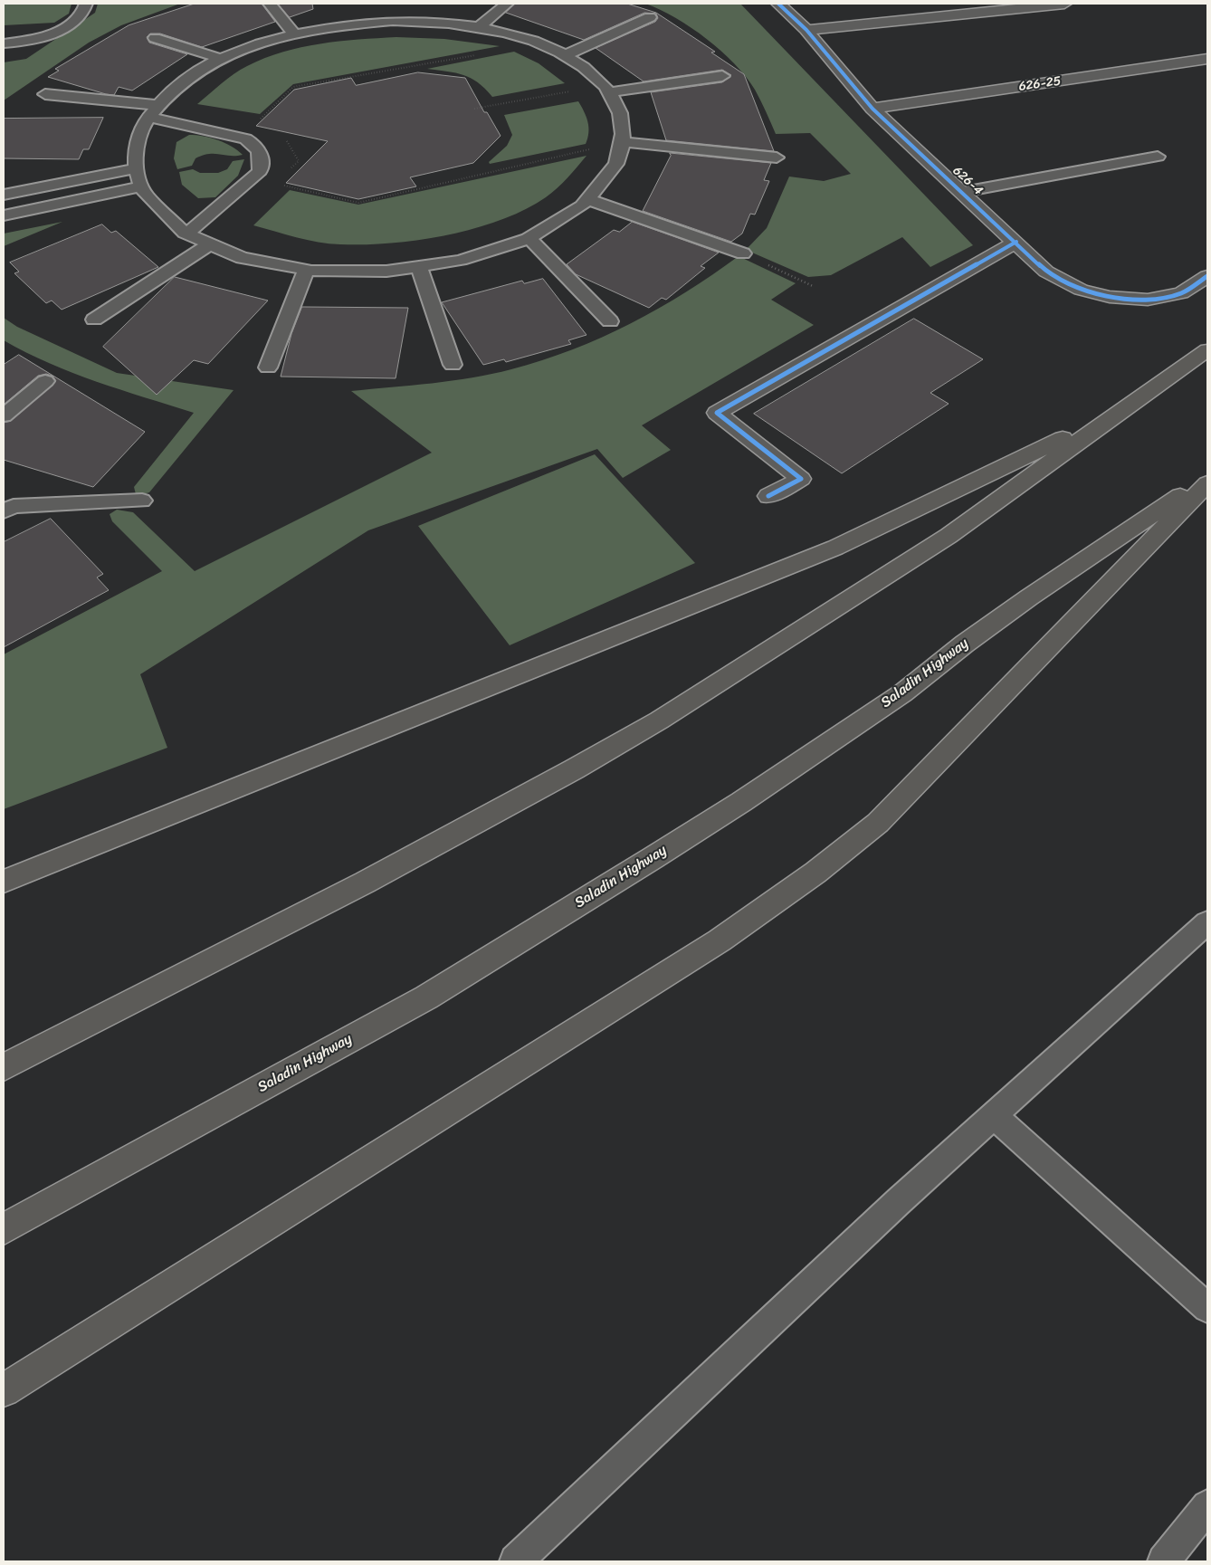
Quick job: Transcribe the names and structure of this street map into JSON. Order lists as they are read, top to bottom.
{
  "streets": {
    "highway": ["Saladin Highway"],
    "street": ["626-25", "626-4"]
  },
  "crossings": [
    ["626-25", "626-4"]
  ]
}
